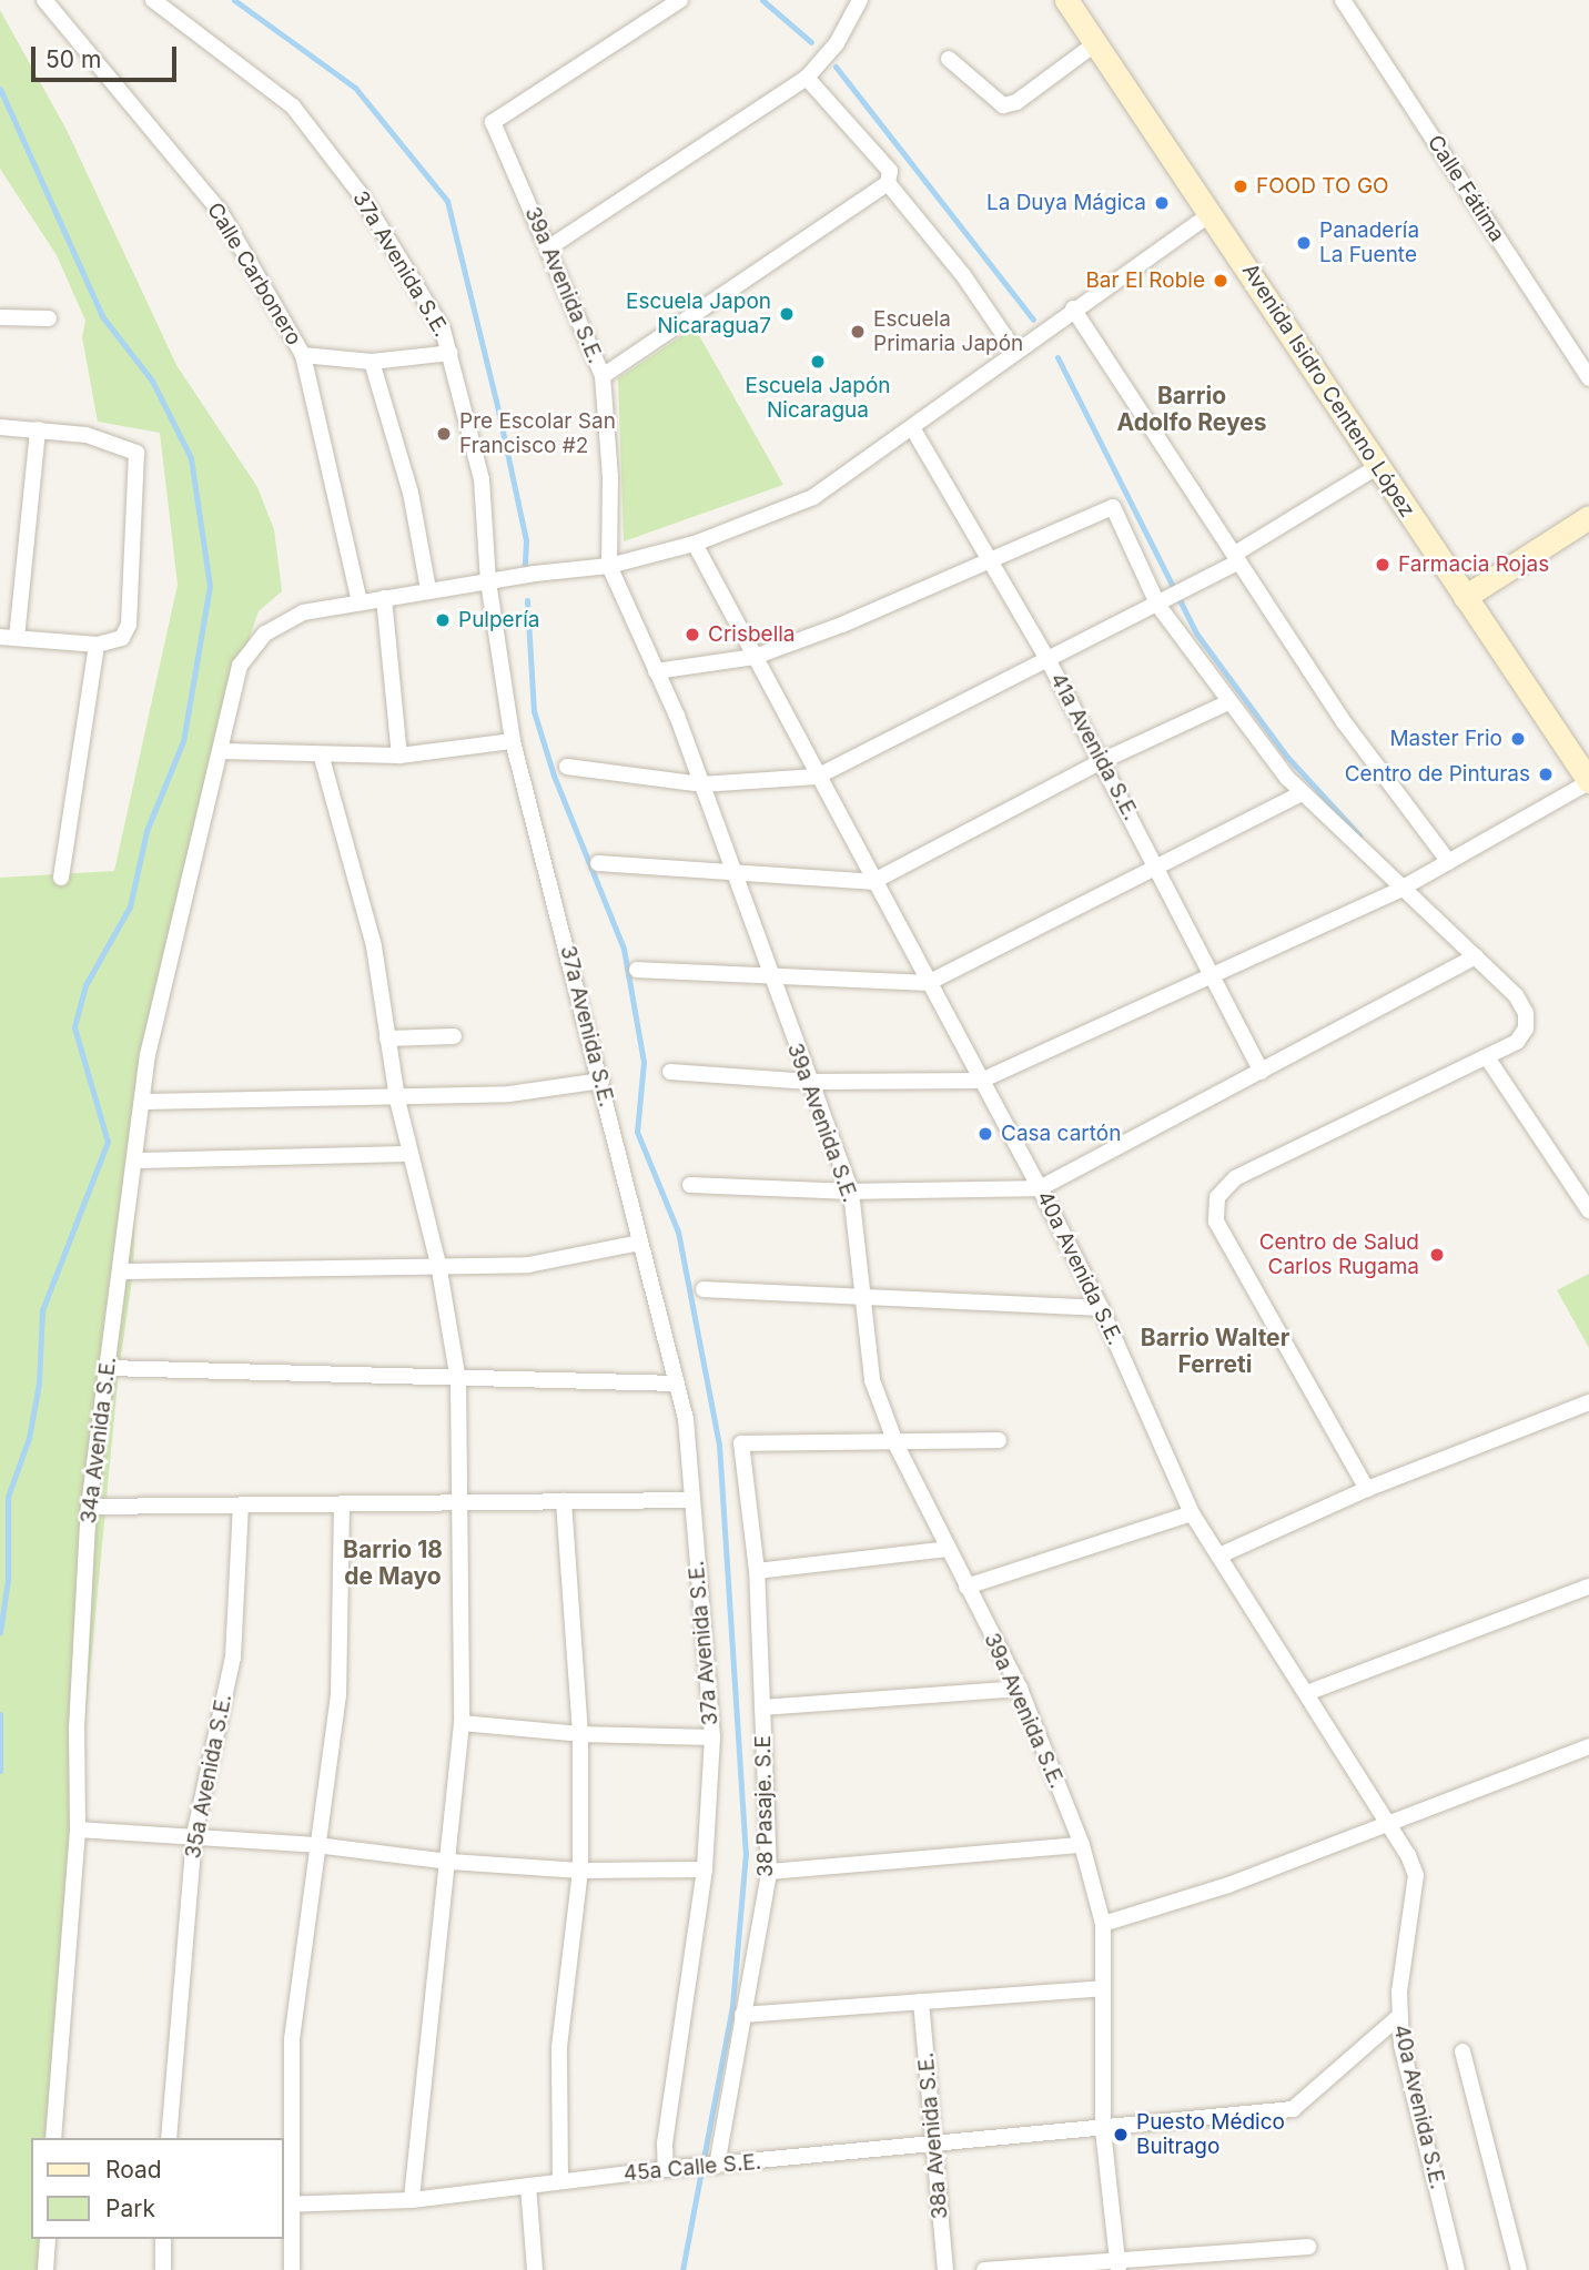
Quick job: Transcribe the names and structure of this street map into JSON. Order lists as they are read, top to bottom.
{
  "streets": {
    "street": [
      "Calle Fátima",
      "37a Avenida S.E.",
      "Calle Carbonero",
      "39a Avenida S.E.",
      "Avenida Isidro Centeno López",
      "41a Avenida S.E.",
      "40a Avenida S.E.",
      "34a Avenida S.E.",
      "35a Avenida S.E.",
      "38 Pasaje. S.E",
      "38a Avenida S.E.",
      "45a Calle S.E."
    ]
  },
  "crossings": [
    ["37a Avenida S.E.", "34a Avenida S.E."],
    ["37a Avenida S.E.", "45a Calle S.E."],
    ["Calle Carbonero", "34a Avenida S.E."],
    ["39a Avenida S.E.", "34a Avenida S.E."],
    ["39a Avenida S.E.", "38 Pasaje. S.E"],
    ["39a Avenida S.E.", "45a Calle S.E."],
    ["Avenida Isidro Centeno López", "34a Avenida S.E."],
    ["41a Avenida S.E.", "34a Avenida S.E."],
    ["40a Avenida S.E.", "34a Avenida S.E."],
    ["40a Avenida S.E.", "45a Calle S.E."],
    ["38 Pasaje. S.E", "45a Calle S.E."],
    ["38a Avenida S.E.", "45a Calle S.E."]
  ],
  "districts": ["Barrio Adolfo Reyes", "Barrio Walter Ferreti", "Barrio 18 de Mayo"],
  "places": [
    "FOOD TO GO",
    "La Duya Mágica",
    "Panadería La Fuente",
    "Bar El Roble",
    "Escuela Japon Nicaragua7",
    "Escuela Primaria Japón",
    "Escuela Japón Nicaragua",
    "Pre Escolar San Francisco #2",
    "Farmacia Rojas",
    "Pulpería",
    "Crisbella",
    "Master Frio",
    "Centro de Pinturas",
    "Casa cartón",
    "Centro de Salud Carlos Rugama",
    "Puesto Médico Buitrago"
  ],
  "legend": ["Road", "Park"],
  "scale_bar": "50 m"
}
